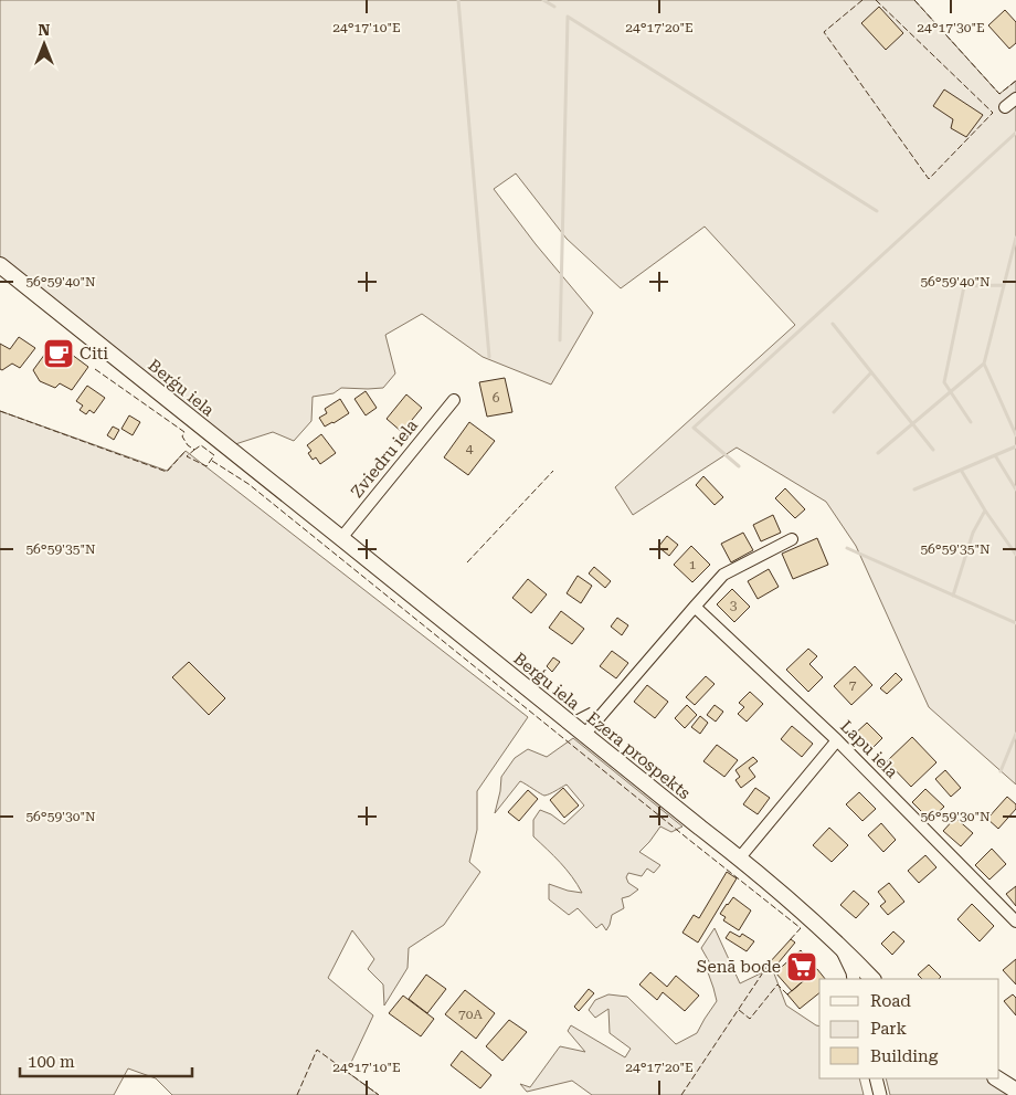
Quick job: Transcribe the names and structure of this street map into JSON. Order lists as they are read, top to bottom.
{
  "streets": {
    "main road": ["Berģu iela", "Berģu iela / Ezera prospekts"],
    "street": ["Zviedru iela", "Lapu iela"]
  },
  "crossings": [
    ["Berģu iela", "Zviedru iela"],
    ["Berģu iela", "Berģu iela / Ezera prospekts"],
    ["Zviedru iela", "Berģu iela / Ezera prospekts"]
  ],
  "places": {
    "cafe": ["Citi"],
    "supermarket": ["Senā bode"]
  },
  "house_numbers": [
    "6",
    "4",
    "1",
    "3",
    "7",
    "70A"
  ],
  "legend": ["Road", "Park", "Building"],
  "scale_bar": "100 m",
  "north": "top",
  "coordinates": [
    "24°17'10\"E",
    "24°17'20\"E",
    "24°17'30\"E",
    "56°59'40\"N",
    "56°59'35\"N",
    "56°59'30\"N"
  ]
}
